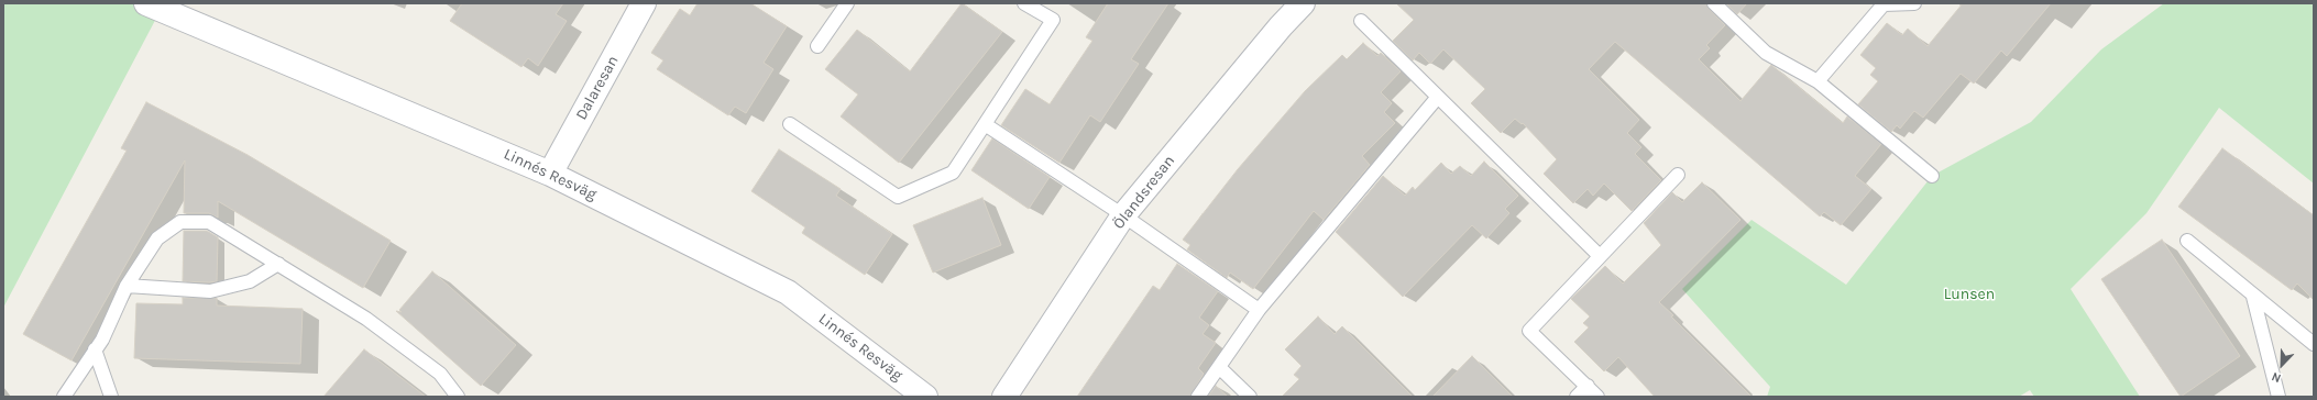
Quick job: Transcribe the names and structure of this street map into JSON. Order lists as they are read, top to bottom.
{
  "streets": {
    "street": ["Dalaresan", "Linnés Resväg", "Ölandsresan"]
  },
  "crossings": [
    ["Dalaresan", "Linnés Resväg"]
  ],
  "parks": ["Lunsen"],
  "north": "bottom left"
}
